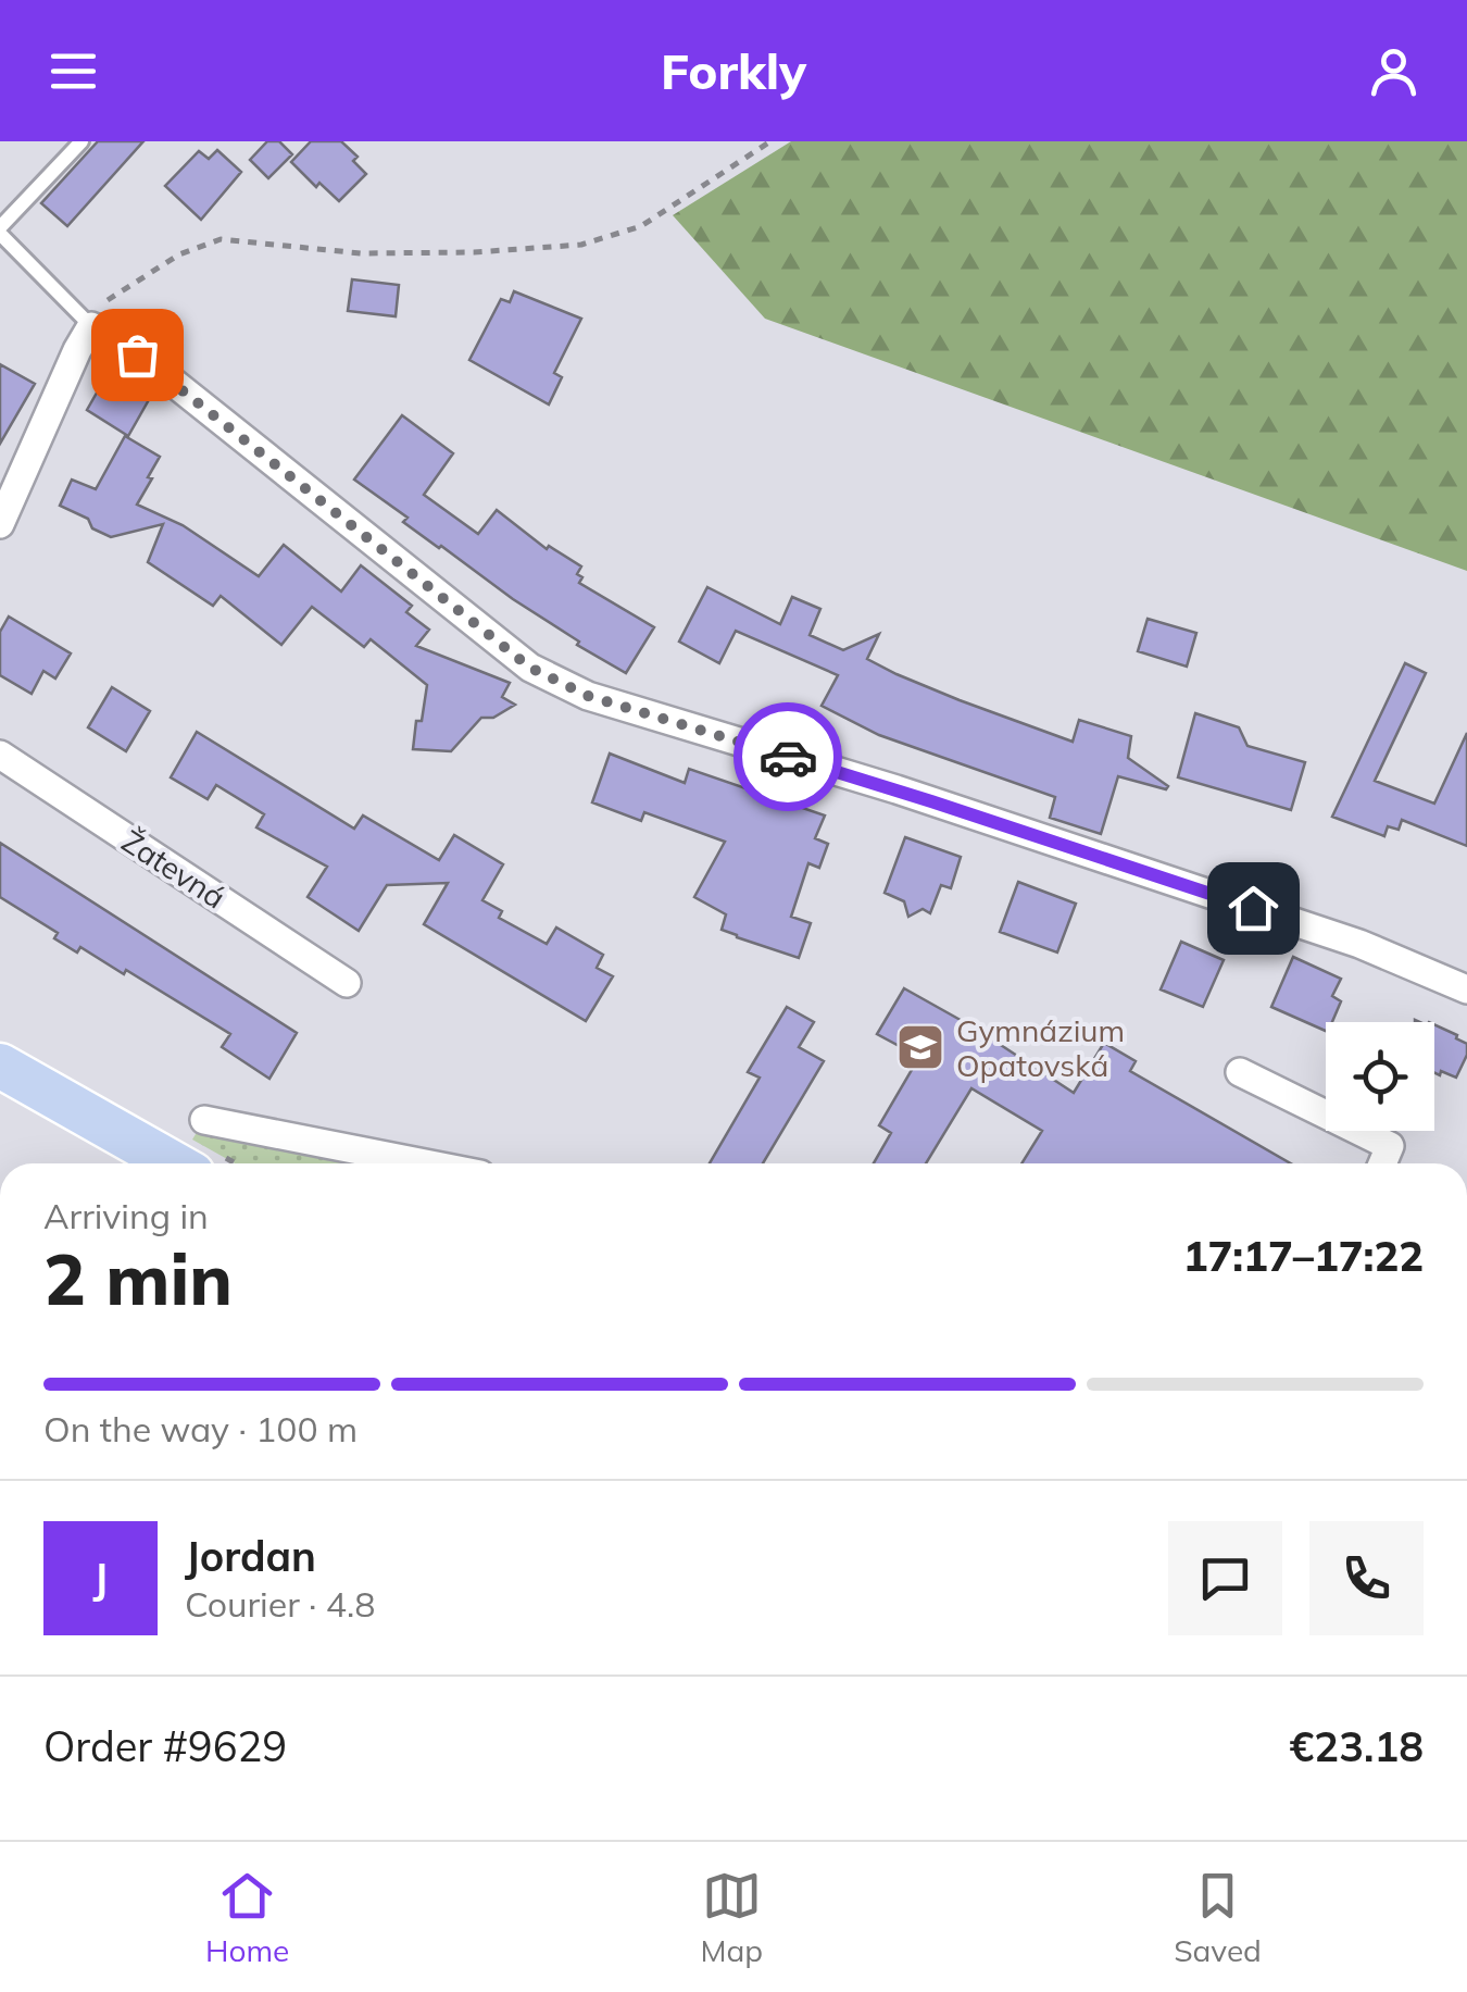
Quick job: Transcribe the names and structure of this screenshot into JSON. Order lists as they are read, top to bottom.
{
  "streets": {
    "street": ["Žatevná"]
  },
  "places": {
    "school or university": ["Gymnázium Opatovská"]
  },
  "page": {
    "header": "Forkly",
    "heading": ["2 min", "Arriving in", "17:17–17:22"],
    "panel": [
      "Jordan",
      "Courier · 4.8",
      "Order #9629",
      "€23.18"
    ],
    "bar": "On the way · 100 m",
    "round": "J",
    "tabs": ["Home", "Map", "Saved"]
  }
}
